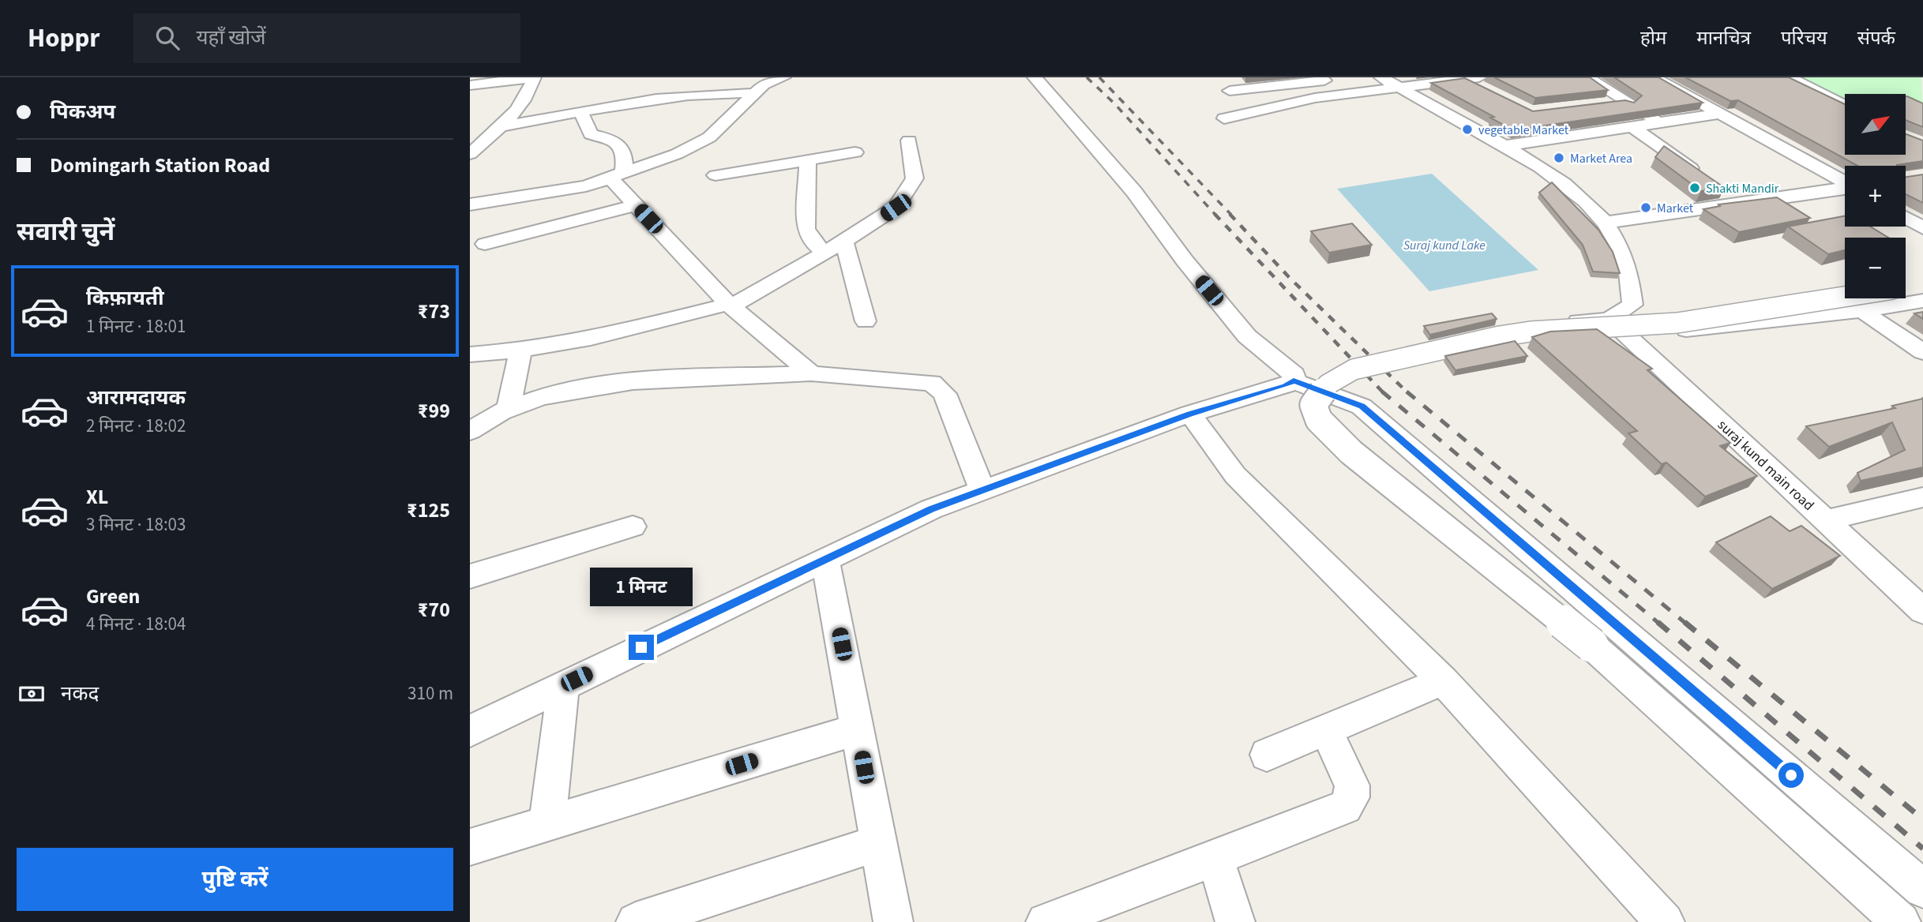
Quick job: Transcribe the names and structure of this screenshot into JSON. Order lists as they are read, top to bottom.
{
  "streets": {
    "street": ["suraj kund main road"]
  },
  "water": ["Suraj kund Lake"],
  "places": [
    "vegetable Market",
    "Market Area",
    "Shakti Mandir",
    "Market"
  ],
  "north": "top right",
  "page": {
    "header": "Hoppr",
    "search": "यहाँ खोजें",
    "nav": [
      "होम",
      "मानचित्र",
      "परिचय",
      "संपर्क"
    ],
    "banner": ["पिकअप", "Domingarh Station Road"],
    "map_buttons": ["+", "−"],
    "heading": "सवारी चुनें",
    "list": [
      {
        "name": "किफ़ायती",
        "note": "1 मिनट · 18:01",
        "value": "₹73"
      },
      {
        "name": "आरामदायक",
        "note": "2 मिनट · 18:02",
        "value": "₹99"
      },
      {
        "name": "XL",
        "note": "3 मिनट · 18:03",
        "value": "₹125"
      },
      {
        "name": "Green",
        "note": "4 मिनट · 18:04",
        "value": "₹70"
      }
    ],
    "bubble": "1 मिनट",
    "pay": ["नकद", "310 m"],
    "buttons": "पुष्टि करें"
  }
}
